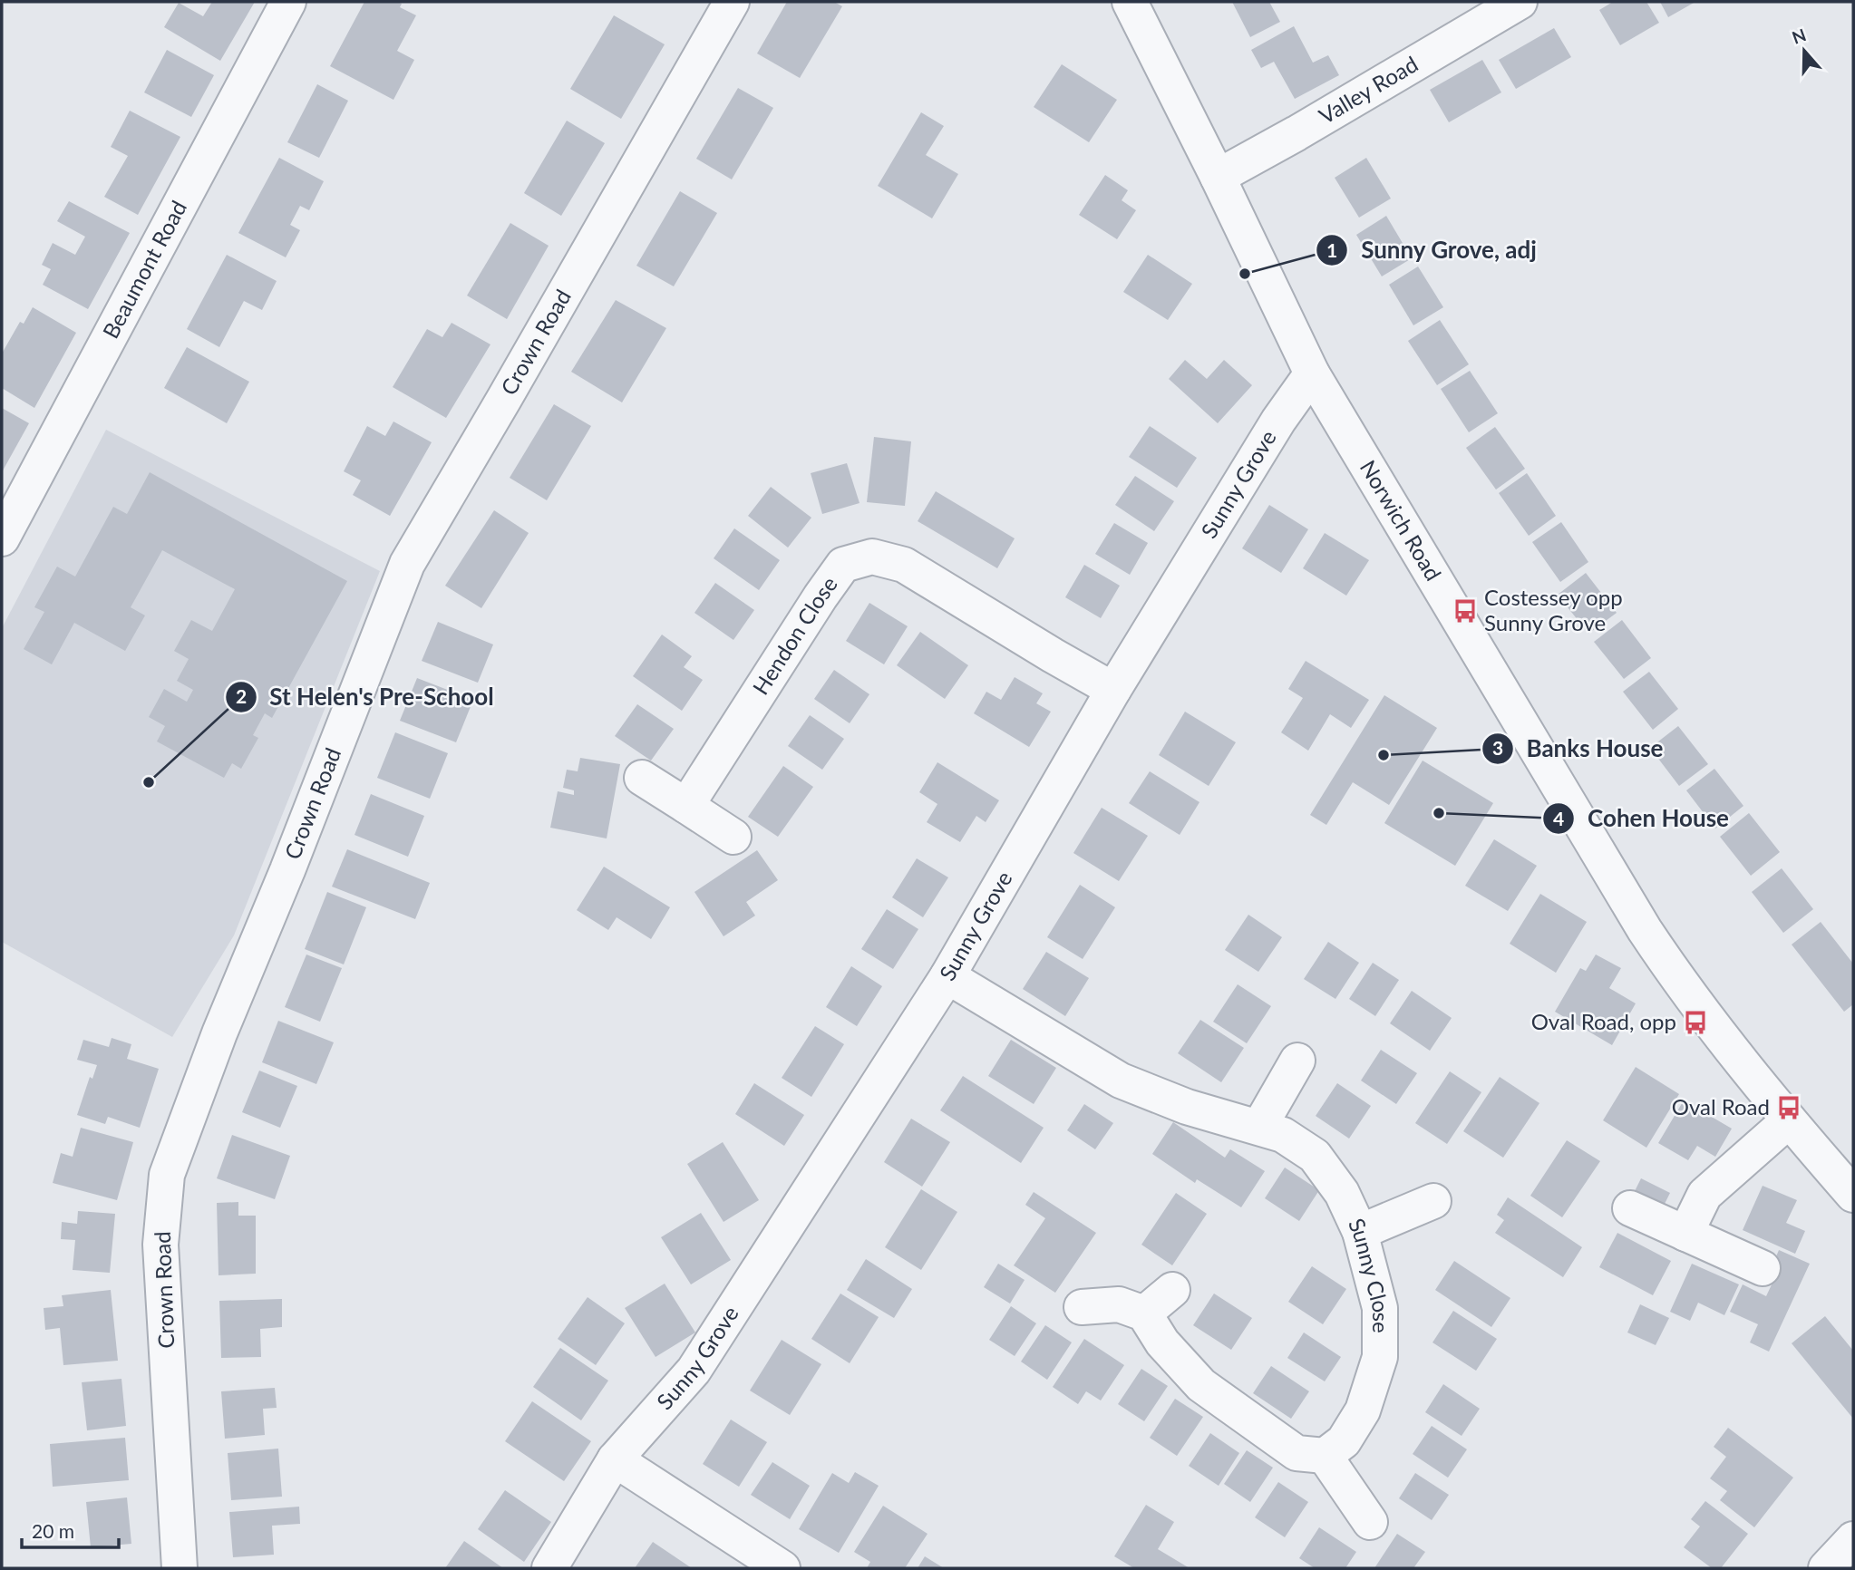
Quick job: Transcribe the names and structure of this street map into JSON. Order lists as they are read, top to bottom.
{
  "streets": {
    "street": [
      "Valley Road",
      "Beaumont Road",
      "Crown Road",
      "Sunny Grove",
      "Norwich Road",
      "Hendon Close",
      "Sunny Close"
    ]
  },
  "crossings": [
    ["Valley Road", "Norwich Road"],
    ["Sunny Grove", "Norwich Road"],
    ["Sunny Grove", "Hendon Close"],
    ["Sunny Grove", "Sunny Close"]
  ],
  "places": {
    "other": [
      "Sunny Grove, adj",
      "Banks House",
      "St Helen's Pre-School",
      "Cohen House"
    ],
    "bus stop": ["Costessey opp Sunny Grove", "Oval Road, opp", "Oval Road"]
  },
  "scale_bar": "20 m",
  "north": "top"
}
